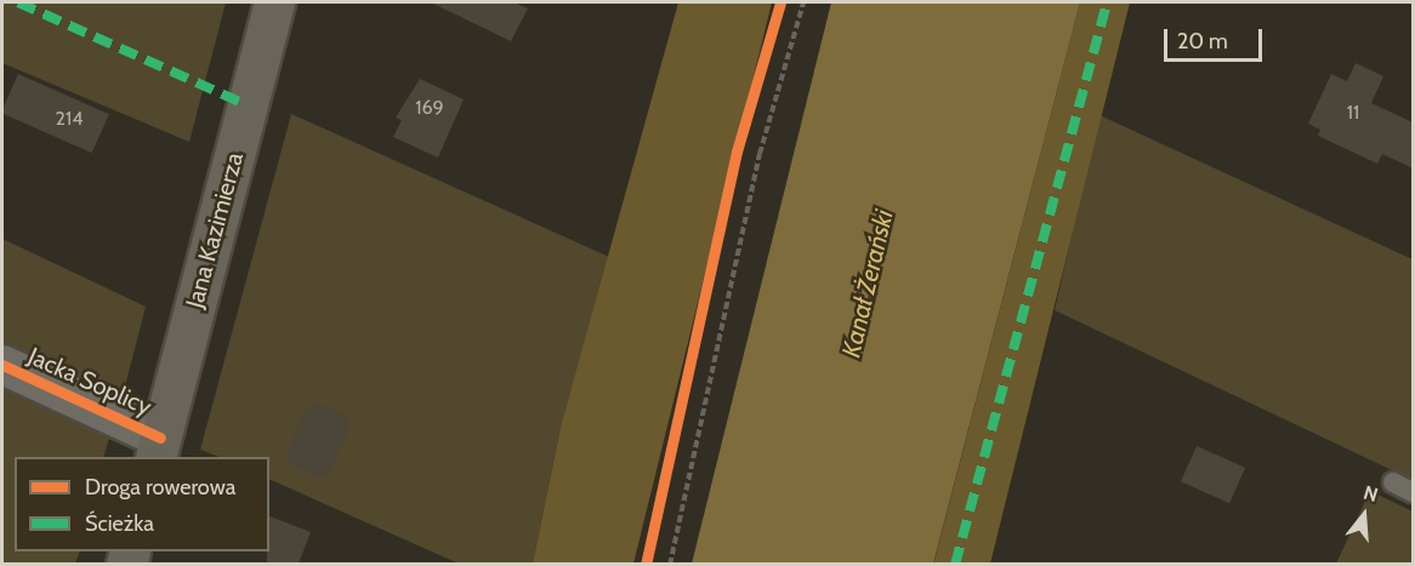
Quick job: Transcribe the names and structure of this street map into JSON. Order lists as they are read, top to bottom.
{
  "streets": {
    "main road": ["Jana Kazimierza"],
    "street": ["Jacka Soplicy"]
  },
  "crossings": [
    ["Jana Kazimierza", "Jacka Soplicy"]
  ],
  "water": ["Kanał Żerański"],
  "house_numbers": ["169", "11", "214"],
  "legend": ["Droga rowerowa", "Ścieżka"],
  "scale_bar": "20 m",
  "north": "top"
}
